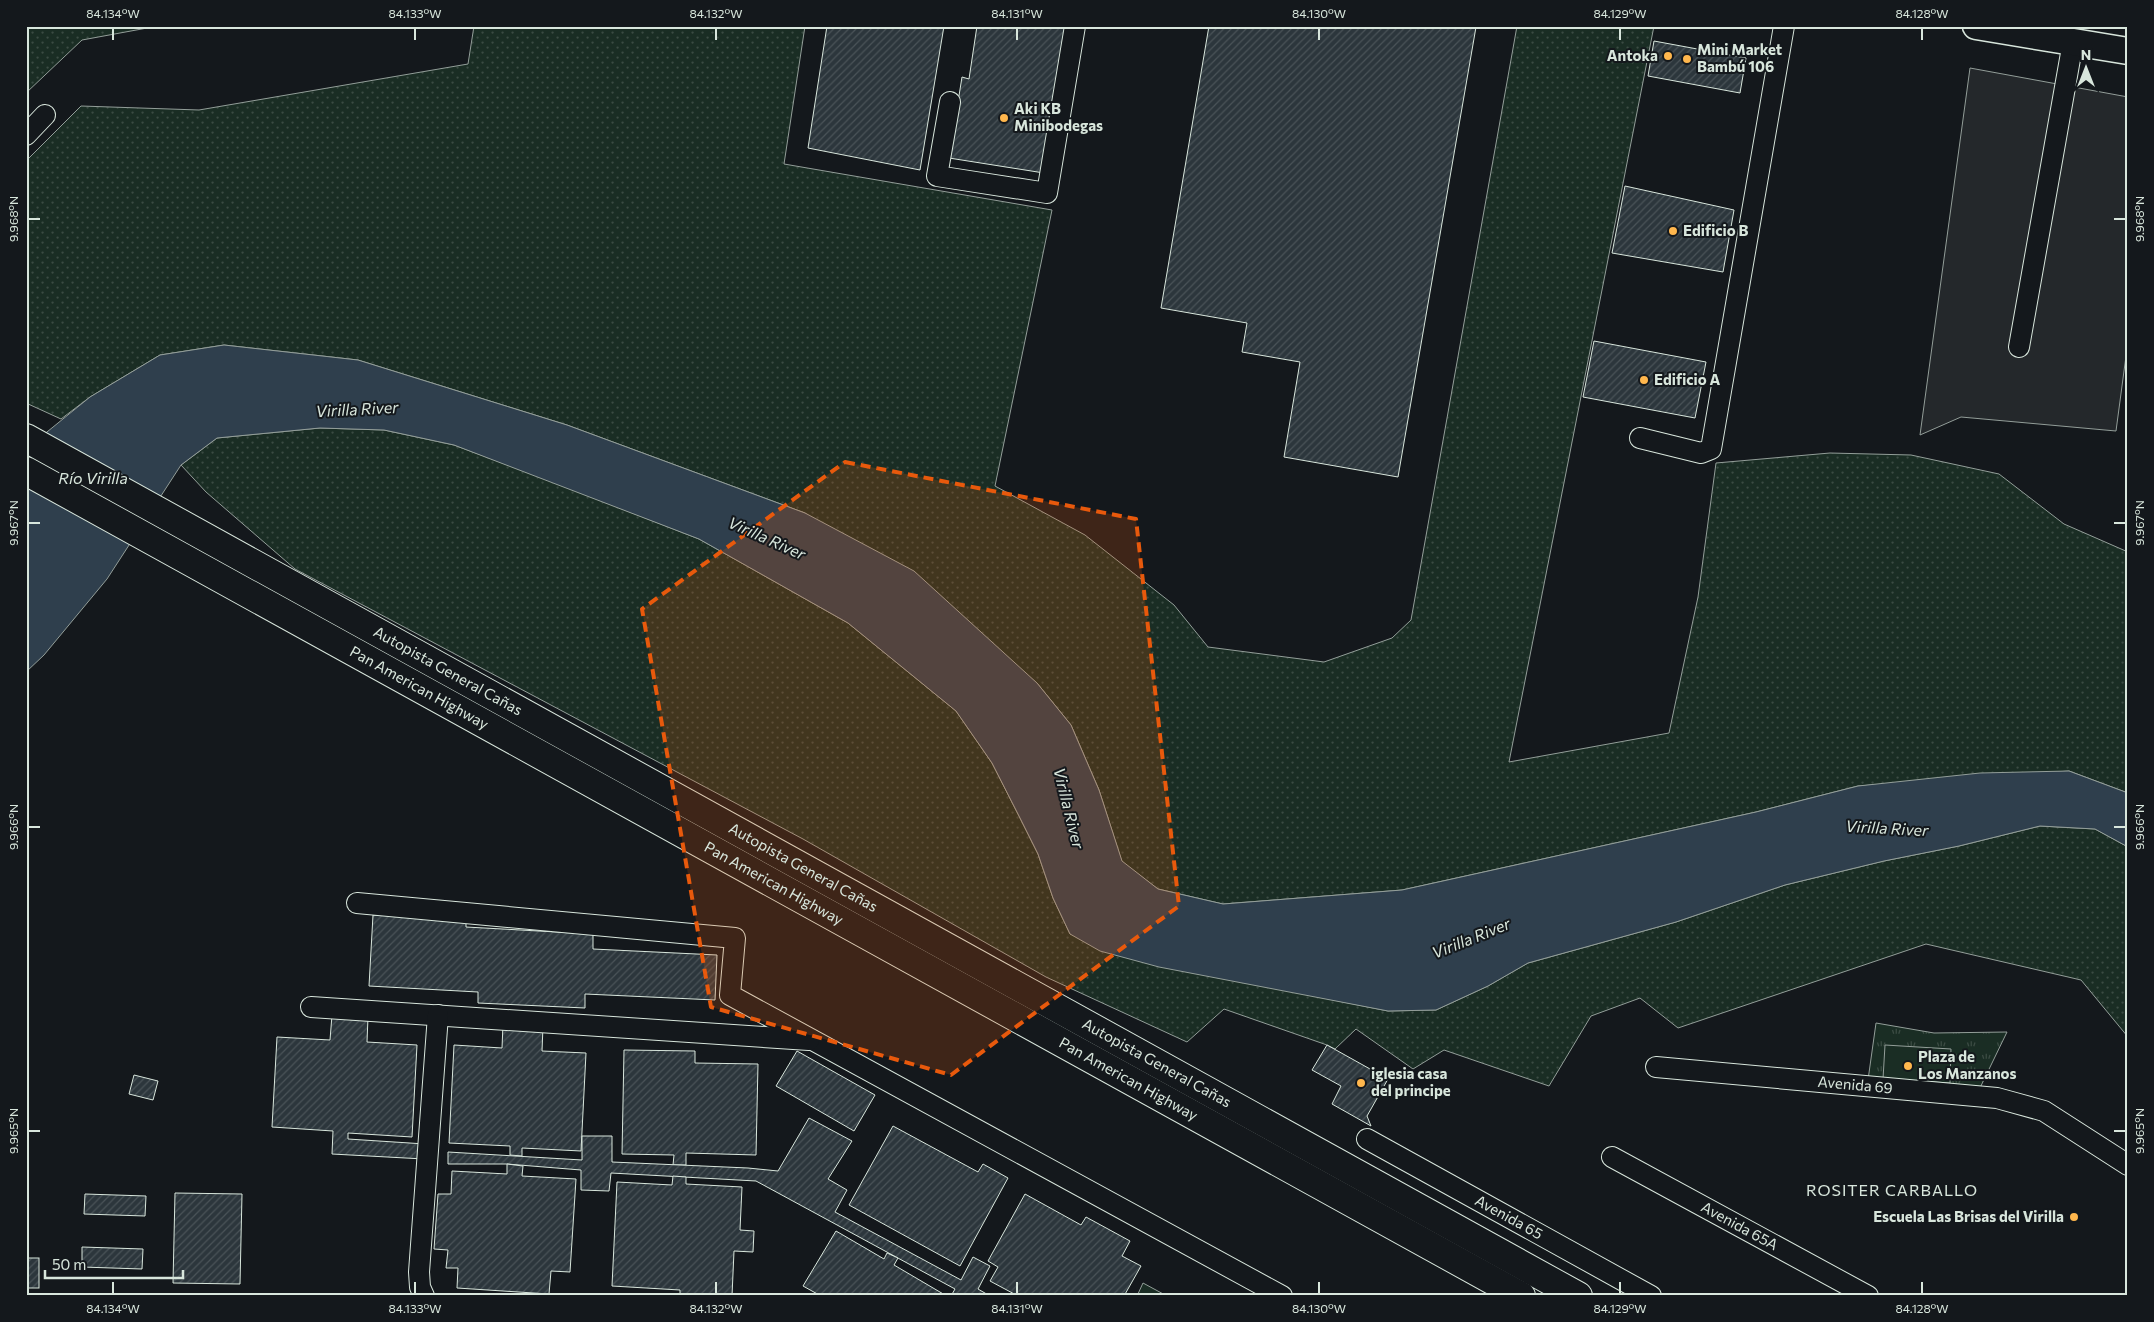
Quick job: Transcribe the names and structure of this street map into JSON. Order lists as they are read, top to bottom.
{
  "streets": {
    "highway": ["Autopista General Cañas", "Pan American Highway"],
    "street": ["Avenida 69", "Avenida 65", "Avenida 65A"]
  },
  "districts": ["ROSITER CARBALLO"],
  "water": ["Virilla River", "Río Virilla"],
  "places": [
    "Antoka",
    "Mini Market Bambú 106",
    "Aki KB Minibodegas",
    "Edificio B",
    "Edificio A",
    "Plaza de Los Manzanos",
    "iglesia casa del principe",
    "Escuela Las Brisas del Virilla"
  ],
  "scale_bar": "50 m",
  "north": "top",
  "coordinates": [
    "84.134°W",
    "84.133°W",
    "84.132°W",
    "84.131°W",
    "84.130°W",
    "84.129°W",
    "84.128°W",
    "9.968°N",
    "9.967°N",
    "9.966°N",
    "9.965°N"
  ]
}
